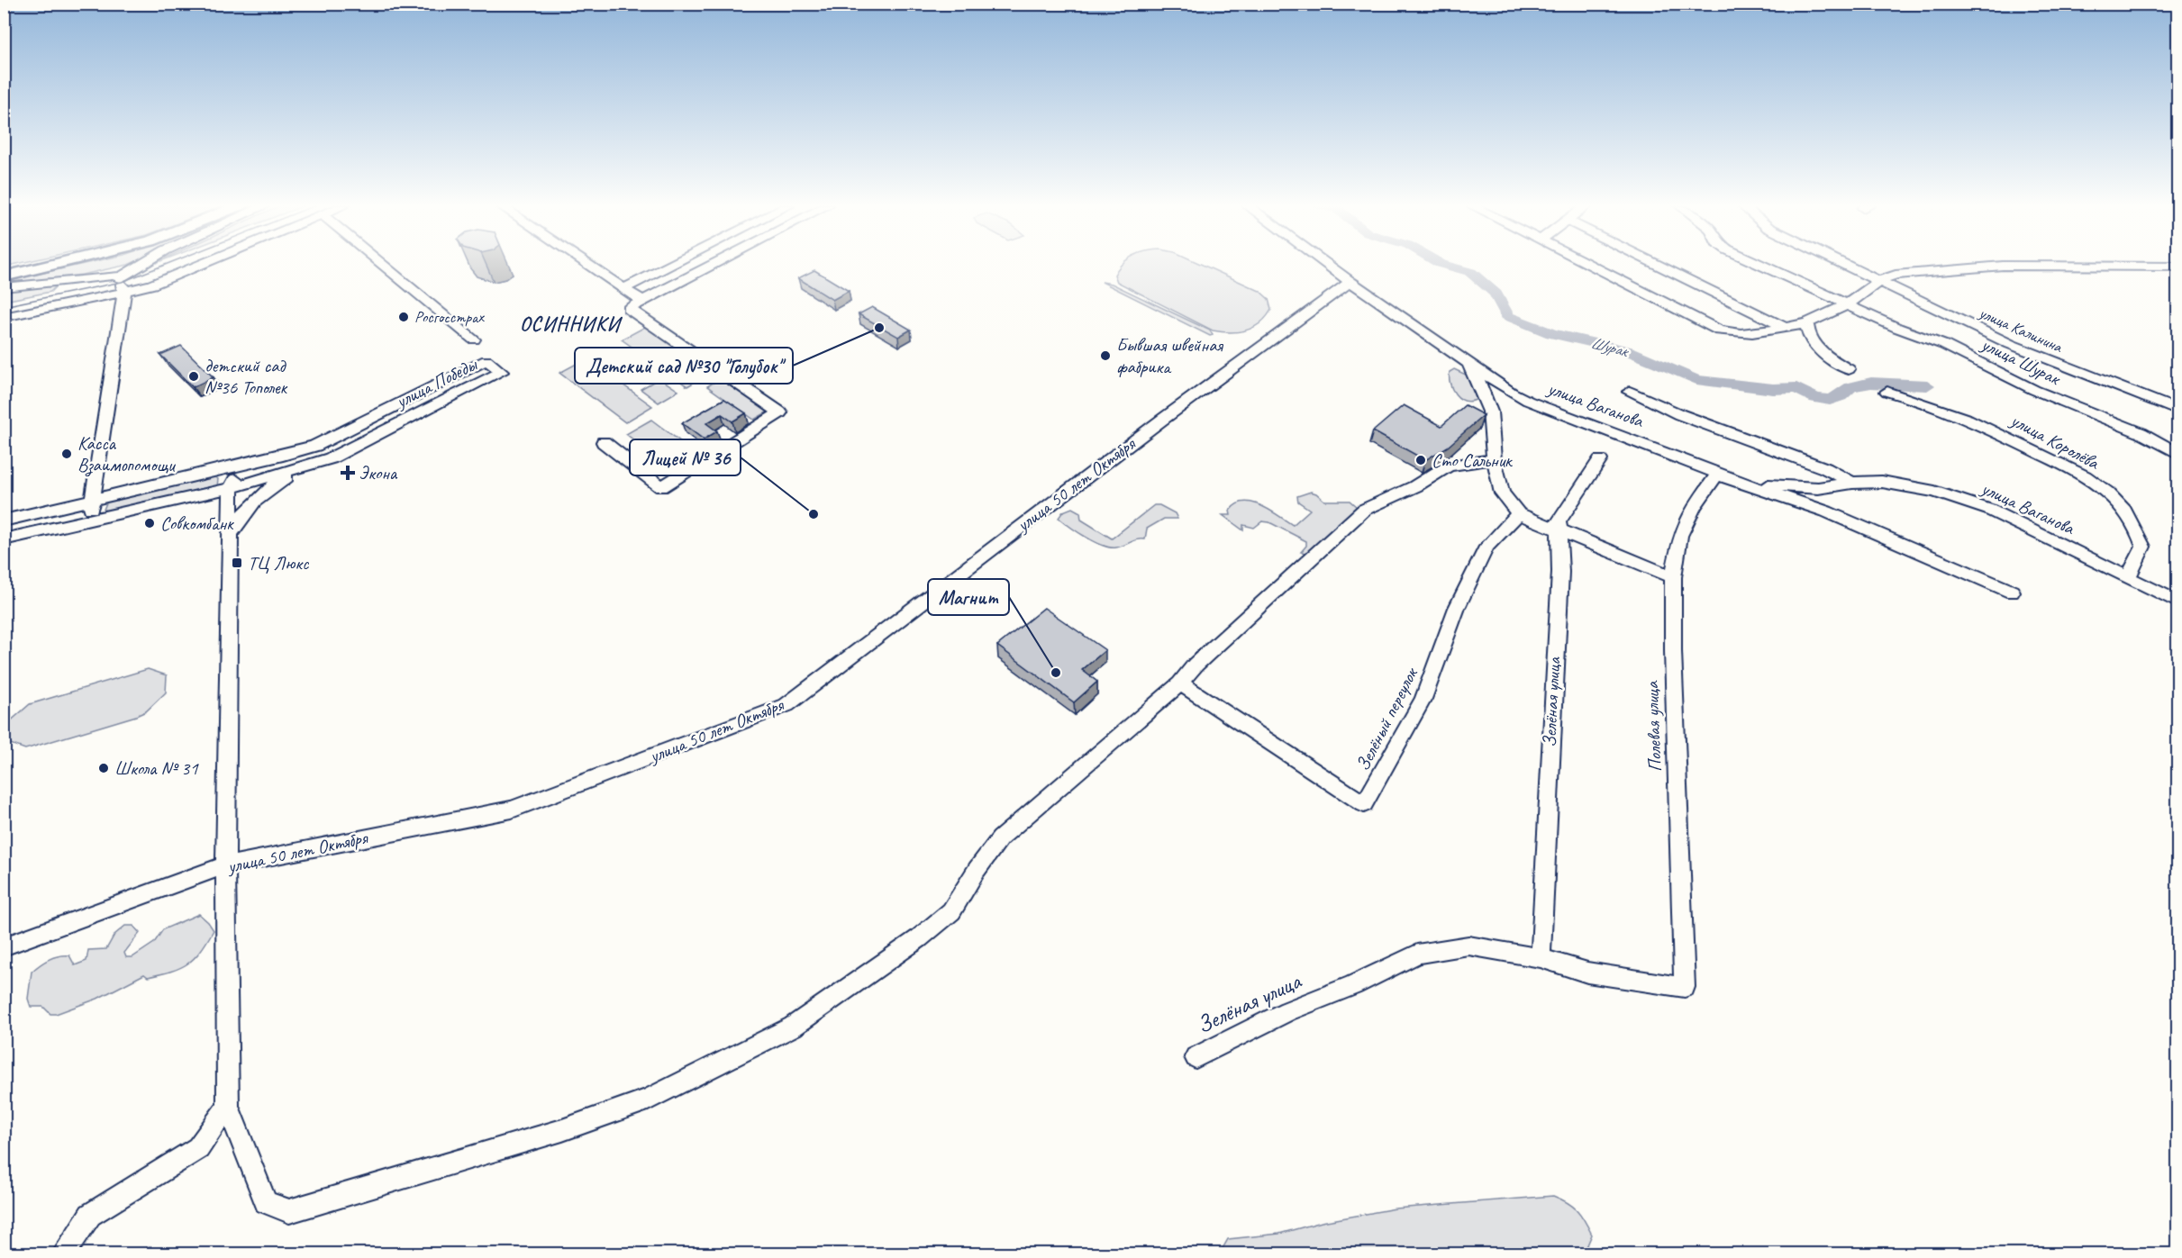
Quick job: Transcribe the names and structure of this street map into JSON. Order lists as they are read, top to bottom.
{
  "streets": {
    "street": [
      "улица Калинина",
      "улица Шурак",
      "улица Победы",
      "улица Ваганова",
      "улица Королёва",
      "улица 50 лет Октября",
      "Зелёная улица",
      "Зелёный переулок",
      "Полевая улица"
    ]
  },
  "crossings": [
    ["улица Ваганова", "улица Королёва"],
    ["улица Ваганова", "улица 50 лет Октября"],
    ["улица Ваганова", "Полевая улица"],
    ["Зелёная улица", "Полевая улица"]
  ],
  "districts": ["ОСИННИКИ"],
  "water": ["Шурак"],
  "places": {
    "other": [
      "Росгосстрах",
      "Детский сад №30 \"Голубок\"",
      "Бывшая швейная фабрика",
      "детский сад №36 Тополек",
      "Касса Взаимопомощи",
      "Сто Сальник",
      "Лицей № 36",
      "Совкомбанк",
      "Магнит",
      "Школа № 31"
    ],
    "health": ["Экона"],
    "transit": ["ТЦ Люкс"]
  }
}
